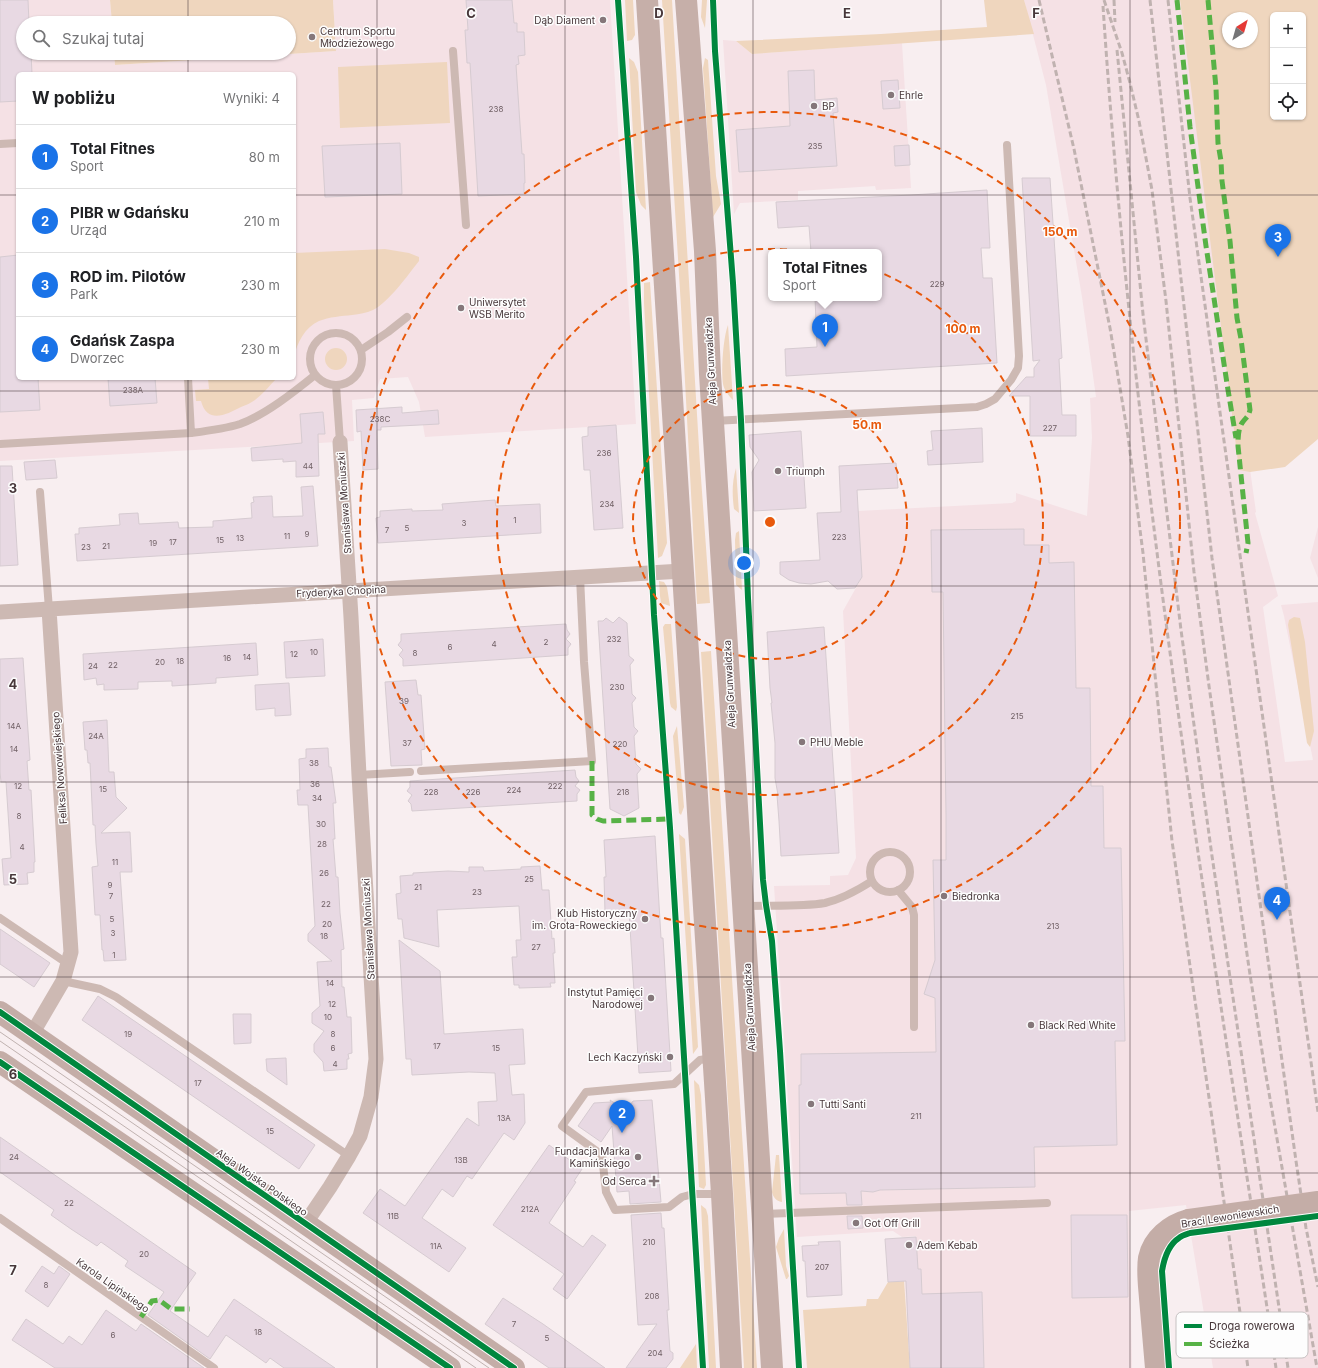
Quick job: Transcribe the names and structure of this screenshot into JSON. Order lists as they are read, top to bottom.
{
  "streets": {
    "main road": ["Aleja Grunwaldzka"],
    "street": [
      "Stanisława Moniuszki",
      "Fryderyka Chopina",
      "Feliksa Nowowiejskiego",
      "Aleja Wojska Polskiego",
      "Braci Lewoniewskich"
    ],
    "lane": ["Karola Lipińskiego"]
  },
  "crossings": [
    ["Stanisława Moniuszki", "Fryderyka Chopina"],
    ["Stanisława Moniuszki", "Aleja Wojska Polskiego"],
    ["Fryderyka Chopina", "Feliksa Nowowiejskiego"],
    ["Feliksa Nowowiejskiego", "Aleja Wojska Polskiego"]
  ],
  "places": {
    "other": [
      "Dąb Diament",
      "Centrum Sportu Młodzieżowego",
      "Ehrle",
      "BP",
      "Uniwersytet WSB Merito",
      "Triumph",
      "PHU Meble",
      "Biedronka",
      "Klub Historyczny im. Grota-Roweckiego",
      "Instytut Pamięci Narodowej",
      "Black Red White",
      "Lech Kaczyński",
      "Tutti Santi",
      "Fundacja Marka Kamińskiego",
      "Got Off Grill",
      "Adem Kebab"
    ],
    "health": ["Od Serca"]
  },
  "house_numbers": [
    "238",
    "235",
    "229",
    "238A",
    "238C",
    "227",
    "236",
    "44",
    "234",
    "1",
    "3",
    "5",
    "7",
    "9",
    "11",
    "223",
    "13",
    "15",
    "17",
    "19",
    "21",
    "23",
    "232",
    "2",
    "4",
    "6",
    "10",
    "8",
    "12",
    "14",
    "16",
    "18",
    "20",
    "22",
    "24",
    "230",
    "39",
    "215",
    "14A",
    "24A",
    "37",
    "220",
    "14",
    "38",
    "36",
    "12",
    "222",
    "15",
    "224",
    "228",
    "226",
    "218",
    "34",
    "8",
    "30",
    "28",
    "4",
    "11",
    "26",
    "25",
    "9",
    "21",
    "23",
    "7",
    "22",
    "5",
    "20",
    "213",
    "3",
    "18",
    "27",
    "1",
    "14",
    "12",
    "10",
    "19",
    "8",
    "17",
    "6",
    "15",
    "4",
    "17",
    "211",
    "13A",
    "15",
    "24",
    "13B",
    "22",
    "212A",
    "11B",
    "210",
    "11A",
    "20",
    "207",
    "8",
    "208",
    "7",
    "18",
    "6",
    "5",
    "204"
  ],
  "legend": ["Droga rowerowa", "Ścieżka"],
  "north": "top right",
  "page": {
    "map_buttons": ["+", "−"],
    "search": "Szukaj tutaj",
    "heading": ["W pobliżu", "Wyniki: 4"],
    "list": [
      {
        "mark": "1",
        "name": "Total Fitnes",
        "note": "Sport",
        "value": "80 m"
      },
      {
        "mark": "2",
        "name": "PIBR w Gdańsku",
        "note": "Urząd",
        "value": "210 m"
      },
      {
        "mark": "3",
        "name": "ROD im. Pilotów",
        "note": "Park",
        "value": "230 m"
      },
      {
        "mark": "4",
        "name": "Gdańsk Zaspa",
        "note": "Dworzec",
        "value": "230 m"
      }
    ],
    "pins": [
      "3",
      "1",
      "4",
      "2"
    ],
    "popup": ["Total Fitnes", "Sport"]
  },
  "grid": {
    "columns": [
      "C",
      "D",
      "E",
      "F"
    ],
    "rows": [
      "3",
      "4",
      "5",
      "6",
      "7"
    ]
  },
  "rings": ["150 m", "100 m", "50 m"]
}
